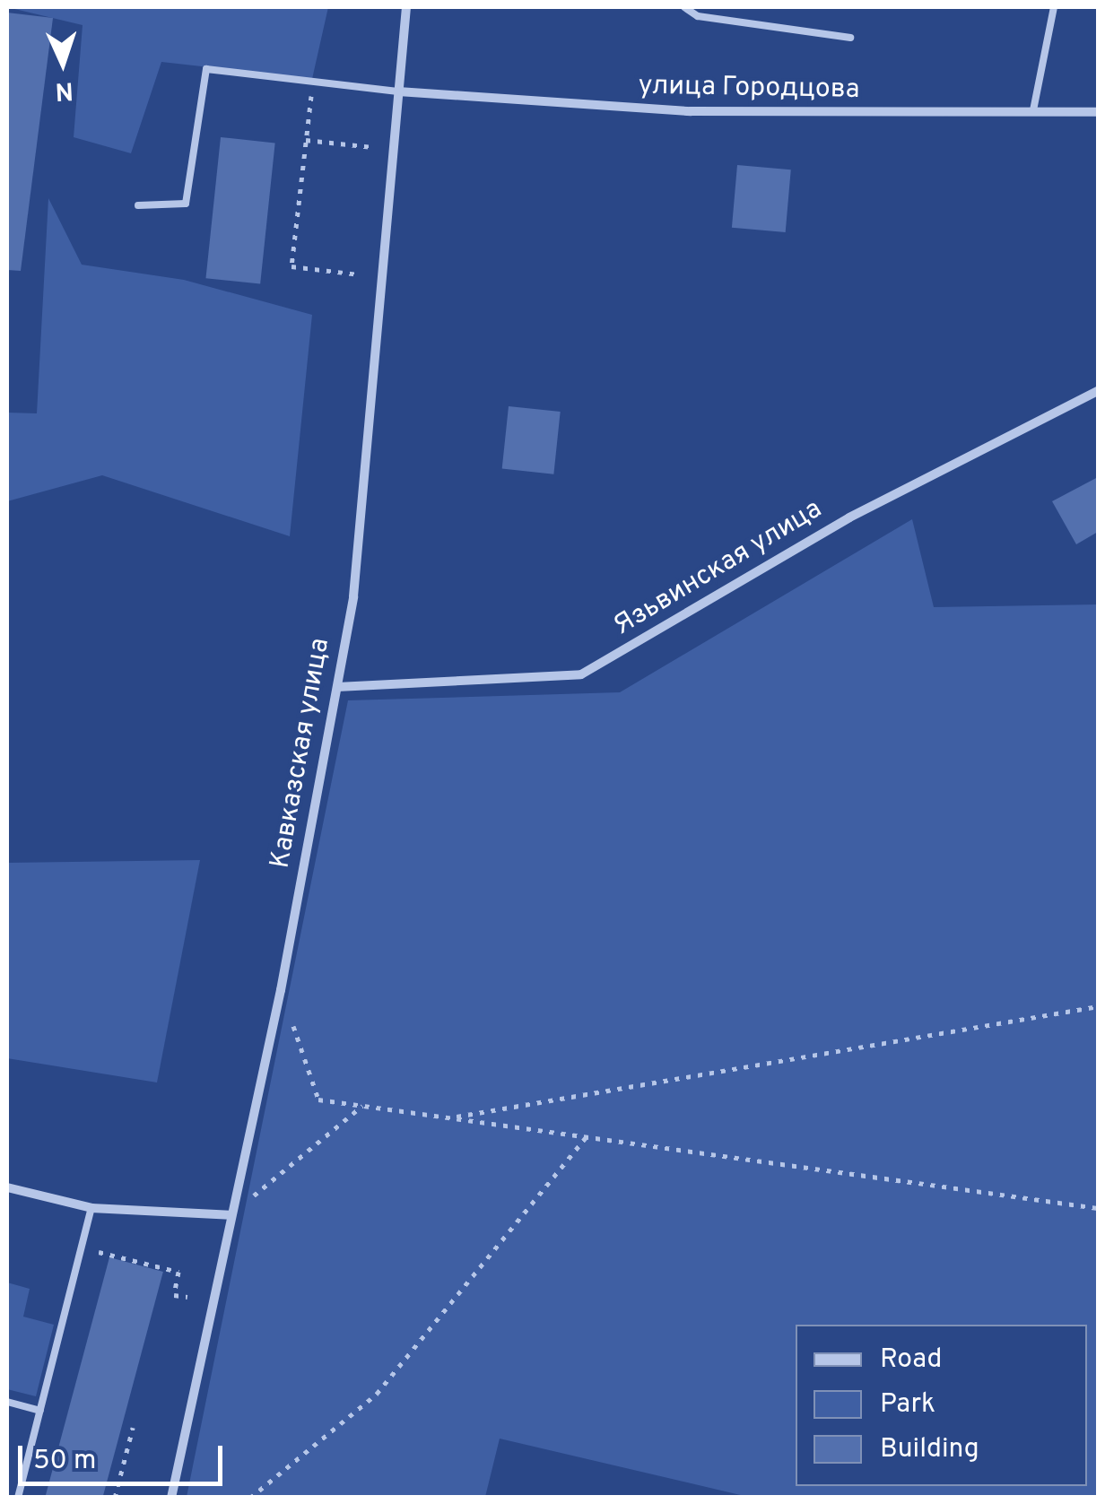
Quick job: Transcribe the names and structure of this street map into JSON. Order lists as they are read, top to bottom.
{
  "streets": {
    "street": ["улица Городцова", "Язьвинская улица", "Кавказская улица"]
  },
  "crossings": [
    ["улица Городцова", "Кавказская улица"],
    ["Язьвинская улица", "Кавказская улица"]
  ],
  "legend": ["Road", "Park", "Building"],
  "scale_bar": "50 m",
  "north": "bottom"
}
